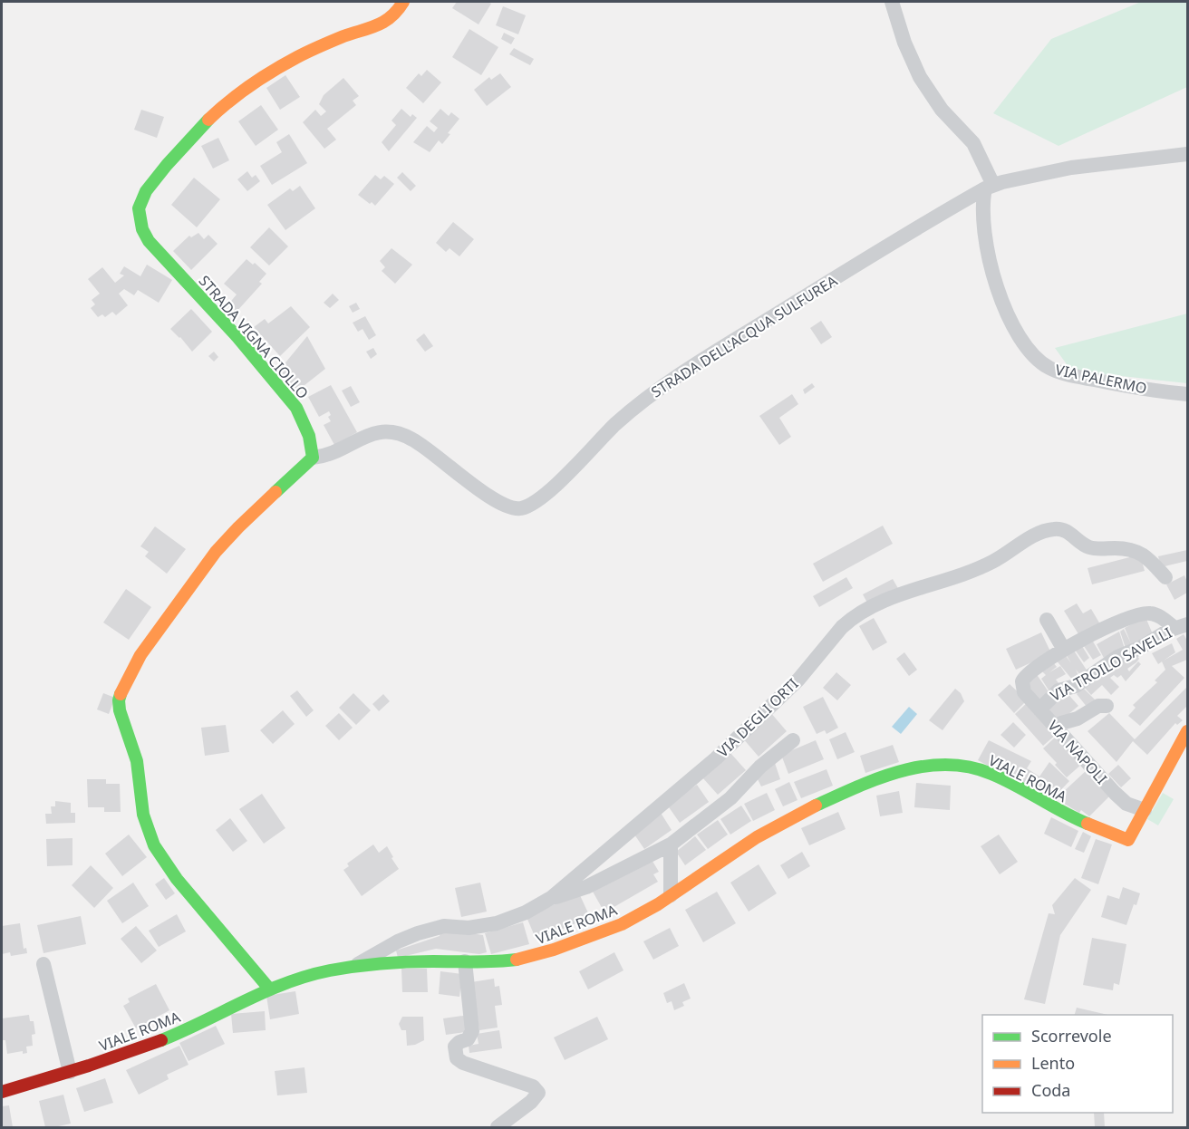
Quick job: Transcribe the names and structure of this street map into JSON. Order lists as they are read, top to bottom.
{
  "streets": {
    "street": [
      "STRADA DELL'ACQUA SULFUREA",
      "STRADA VIGNA CIOLLO",
      "VIA PALERMO",
      "VIA TROILO SAVELLI",
      "VIA DEGLI ORTI",
      "VIA NAPOLI",
      "VIALE ROMA"
    ]
  },
  "crossings": [
    ["STRADA DELL'ACQUA SULFUREA", "STRADA VIGNA CIOLLO"],
    ["STRADA DELL'ACQUA SULFUREA", "VIA PALERMO"],
    ["VIA TROILO SAVELLI", "VIA NAPOLI"],
    ["VIA DEGLI ORTI", "VIALE ROMA"],
    ["VIA NAPOLI", "VIALE ROMA"]
  ],
  "legend": ["Scorrevole", "Lento", "Coda"]
}
